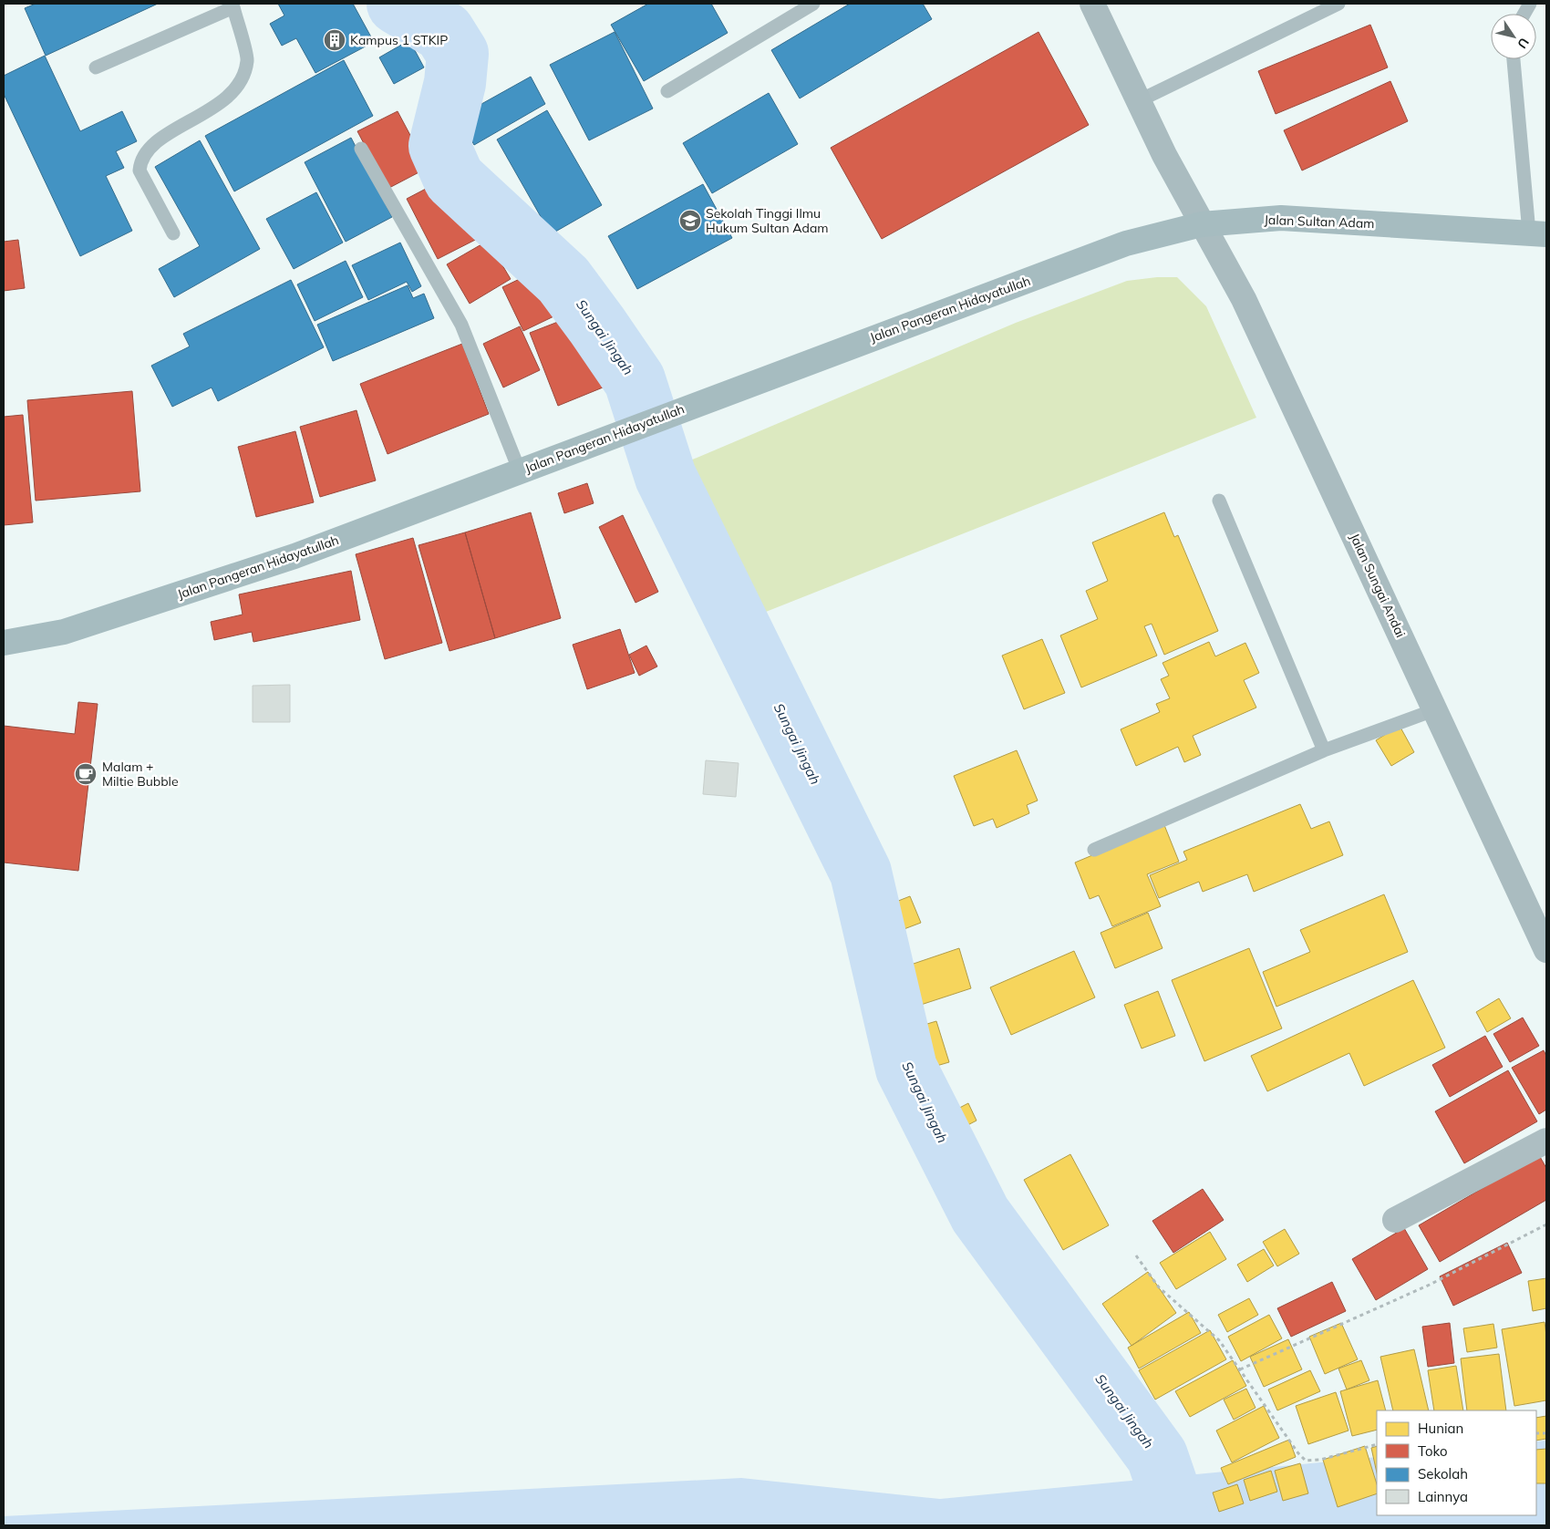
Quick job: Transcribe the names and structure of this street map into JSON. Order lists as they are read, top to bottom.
{
  "streets": {
    "main road": ["Jalan Sultan Adam", "Jalan Pangeran Hidayatullah"],
    "street": ["Jalan Sungai Andai"]
  },
  "crossings": [
    ["Jalan Sultan Adam", "Jalan Pangeran Hidayatullah"],
    ["Jalan Sultan Adam", "Jalan Sungai Andai"],
    ["Jalan Pangeran Hidayatullah", "Jalan Sungai Andai"]
  ],
  "water": ["Sungai Jingah"],
  "places": {
    "building": ["Kampus 1 STKIP"],
    "school or university": ["Sekolah Tinggi Ilmu Hukum Sultan Adam"],
    "cafe": ["Malam + Miltie Bubble"]
  },
  "legend": [
    "Hunian",
    "Toko",
    "Sekolah",
    "Lainnya"
  ],
  "north": "bottom right"
}
